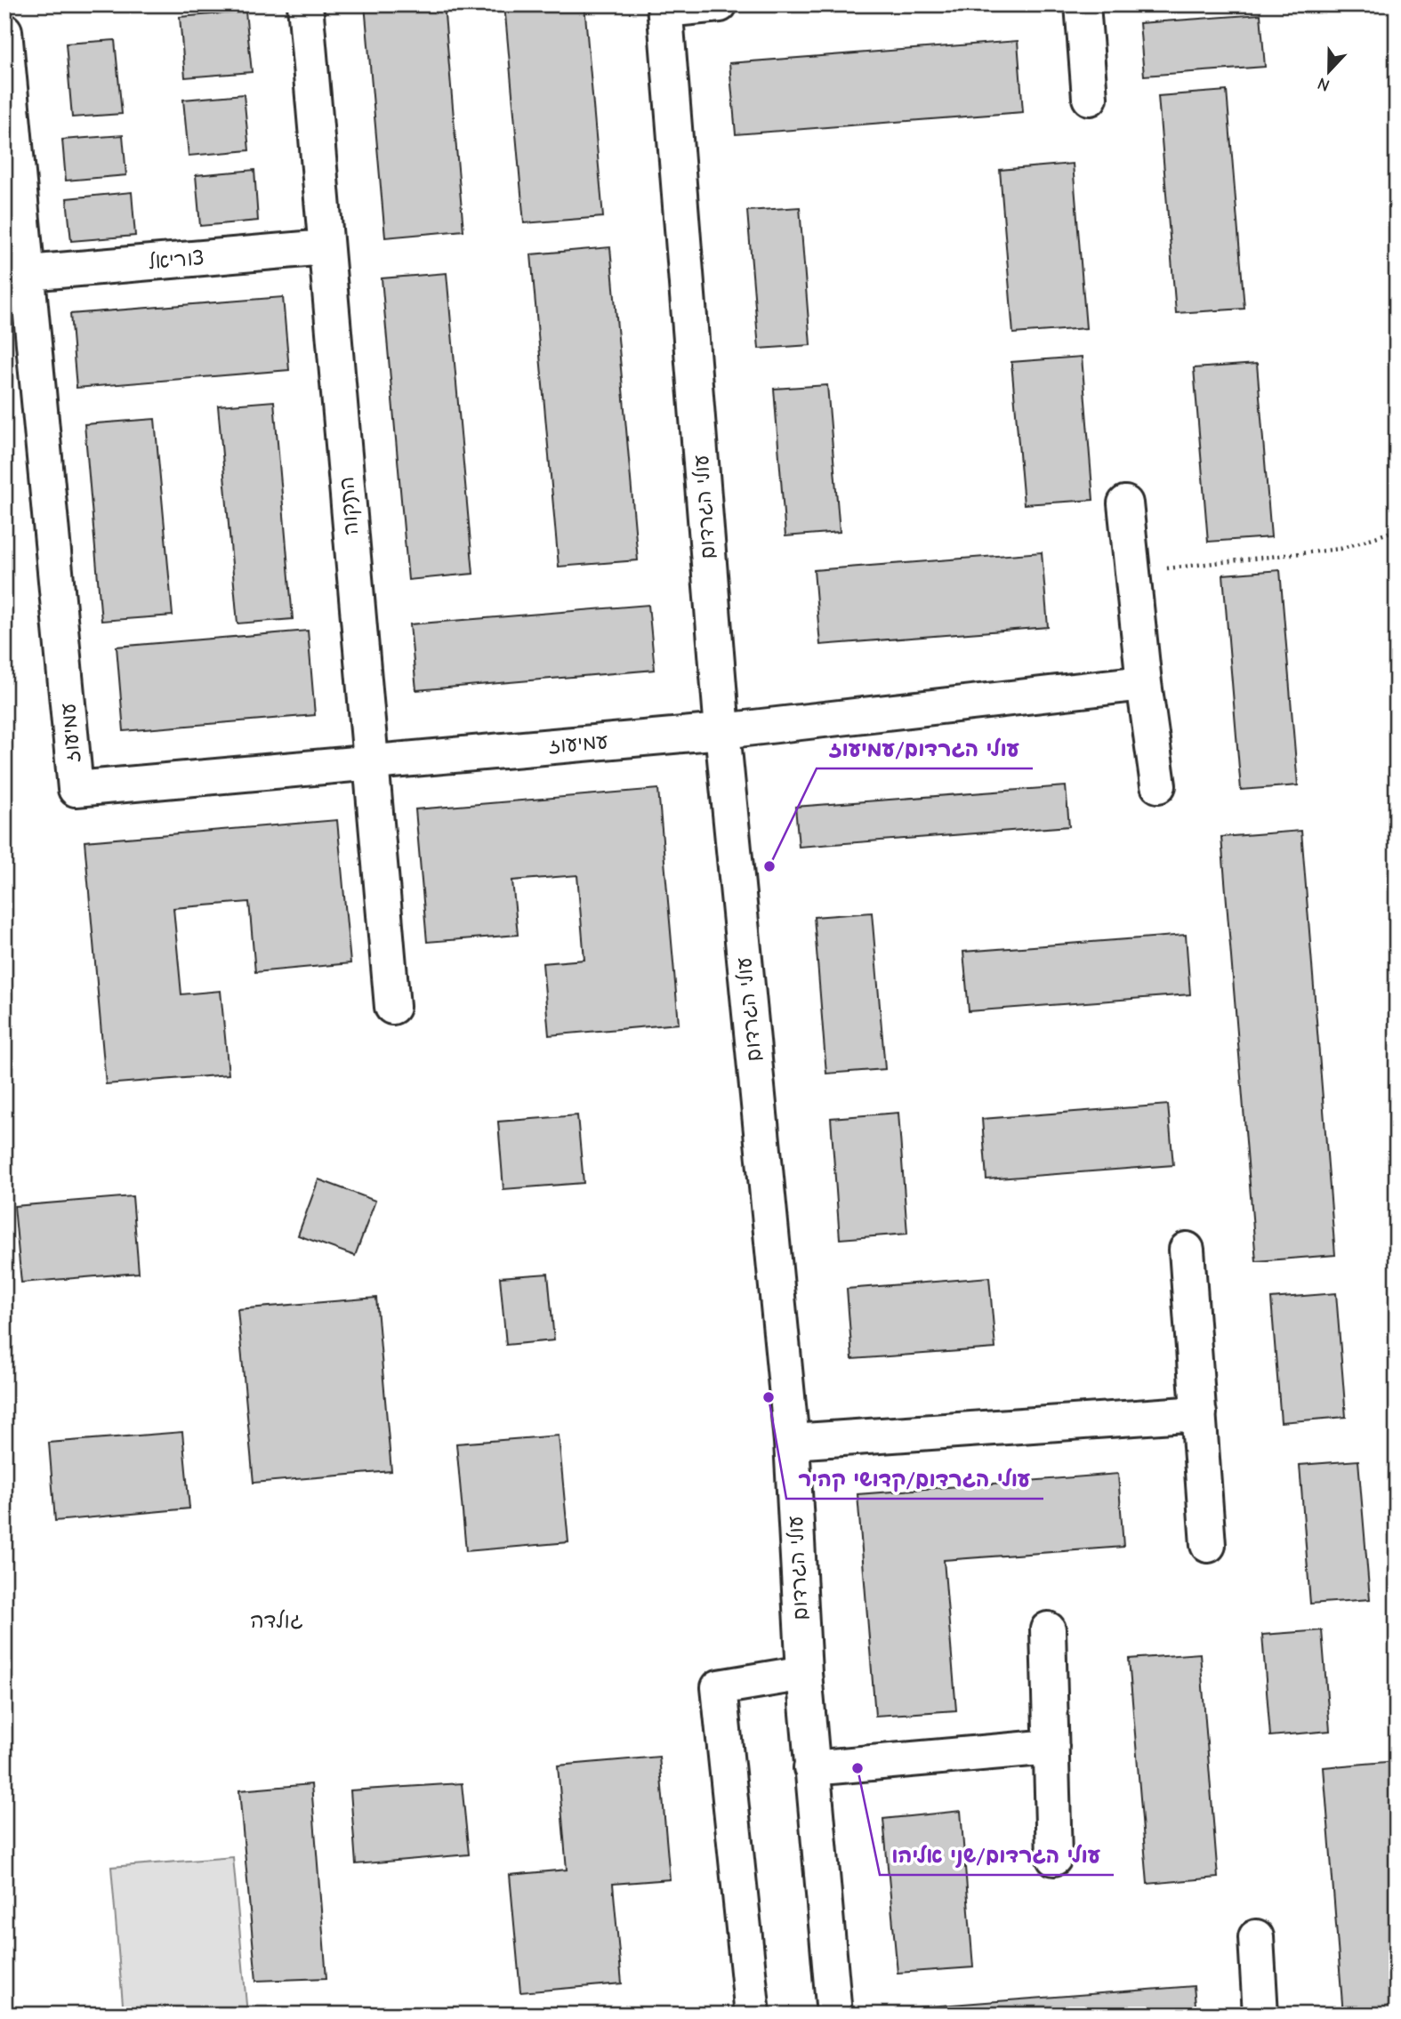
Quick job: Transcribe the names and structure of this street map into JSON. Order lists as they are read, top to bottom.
{
  "streets": {
    "street": [
      "צוריאל",
      "התקוה",
      "עולי הגרדום",
      "עמיעוז"
    ]
  },
  "crossings": [
    ["צוריאל", "התקוה"],
    ["צוריאל", "עמיעוז"],
    ["התקוה", "עמיעוז"],
    ["עולי הגרדום", "עמיעוז"]
  ],
  "districts": ["גולדה"],
  "places": ["עולי הגרדום/עמיעוז", "עולי הגרדום/קדושי קהיר", "עולי הגרדום/שני אליהו"],
  "north": "bottom"
}
